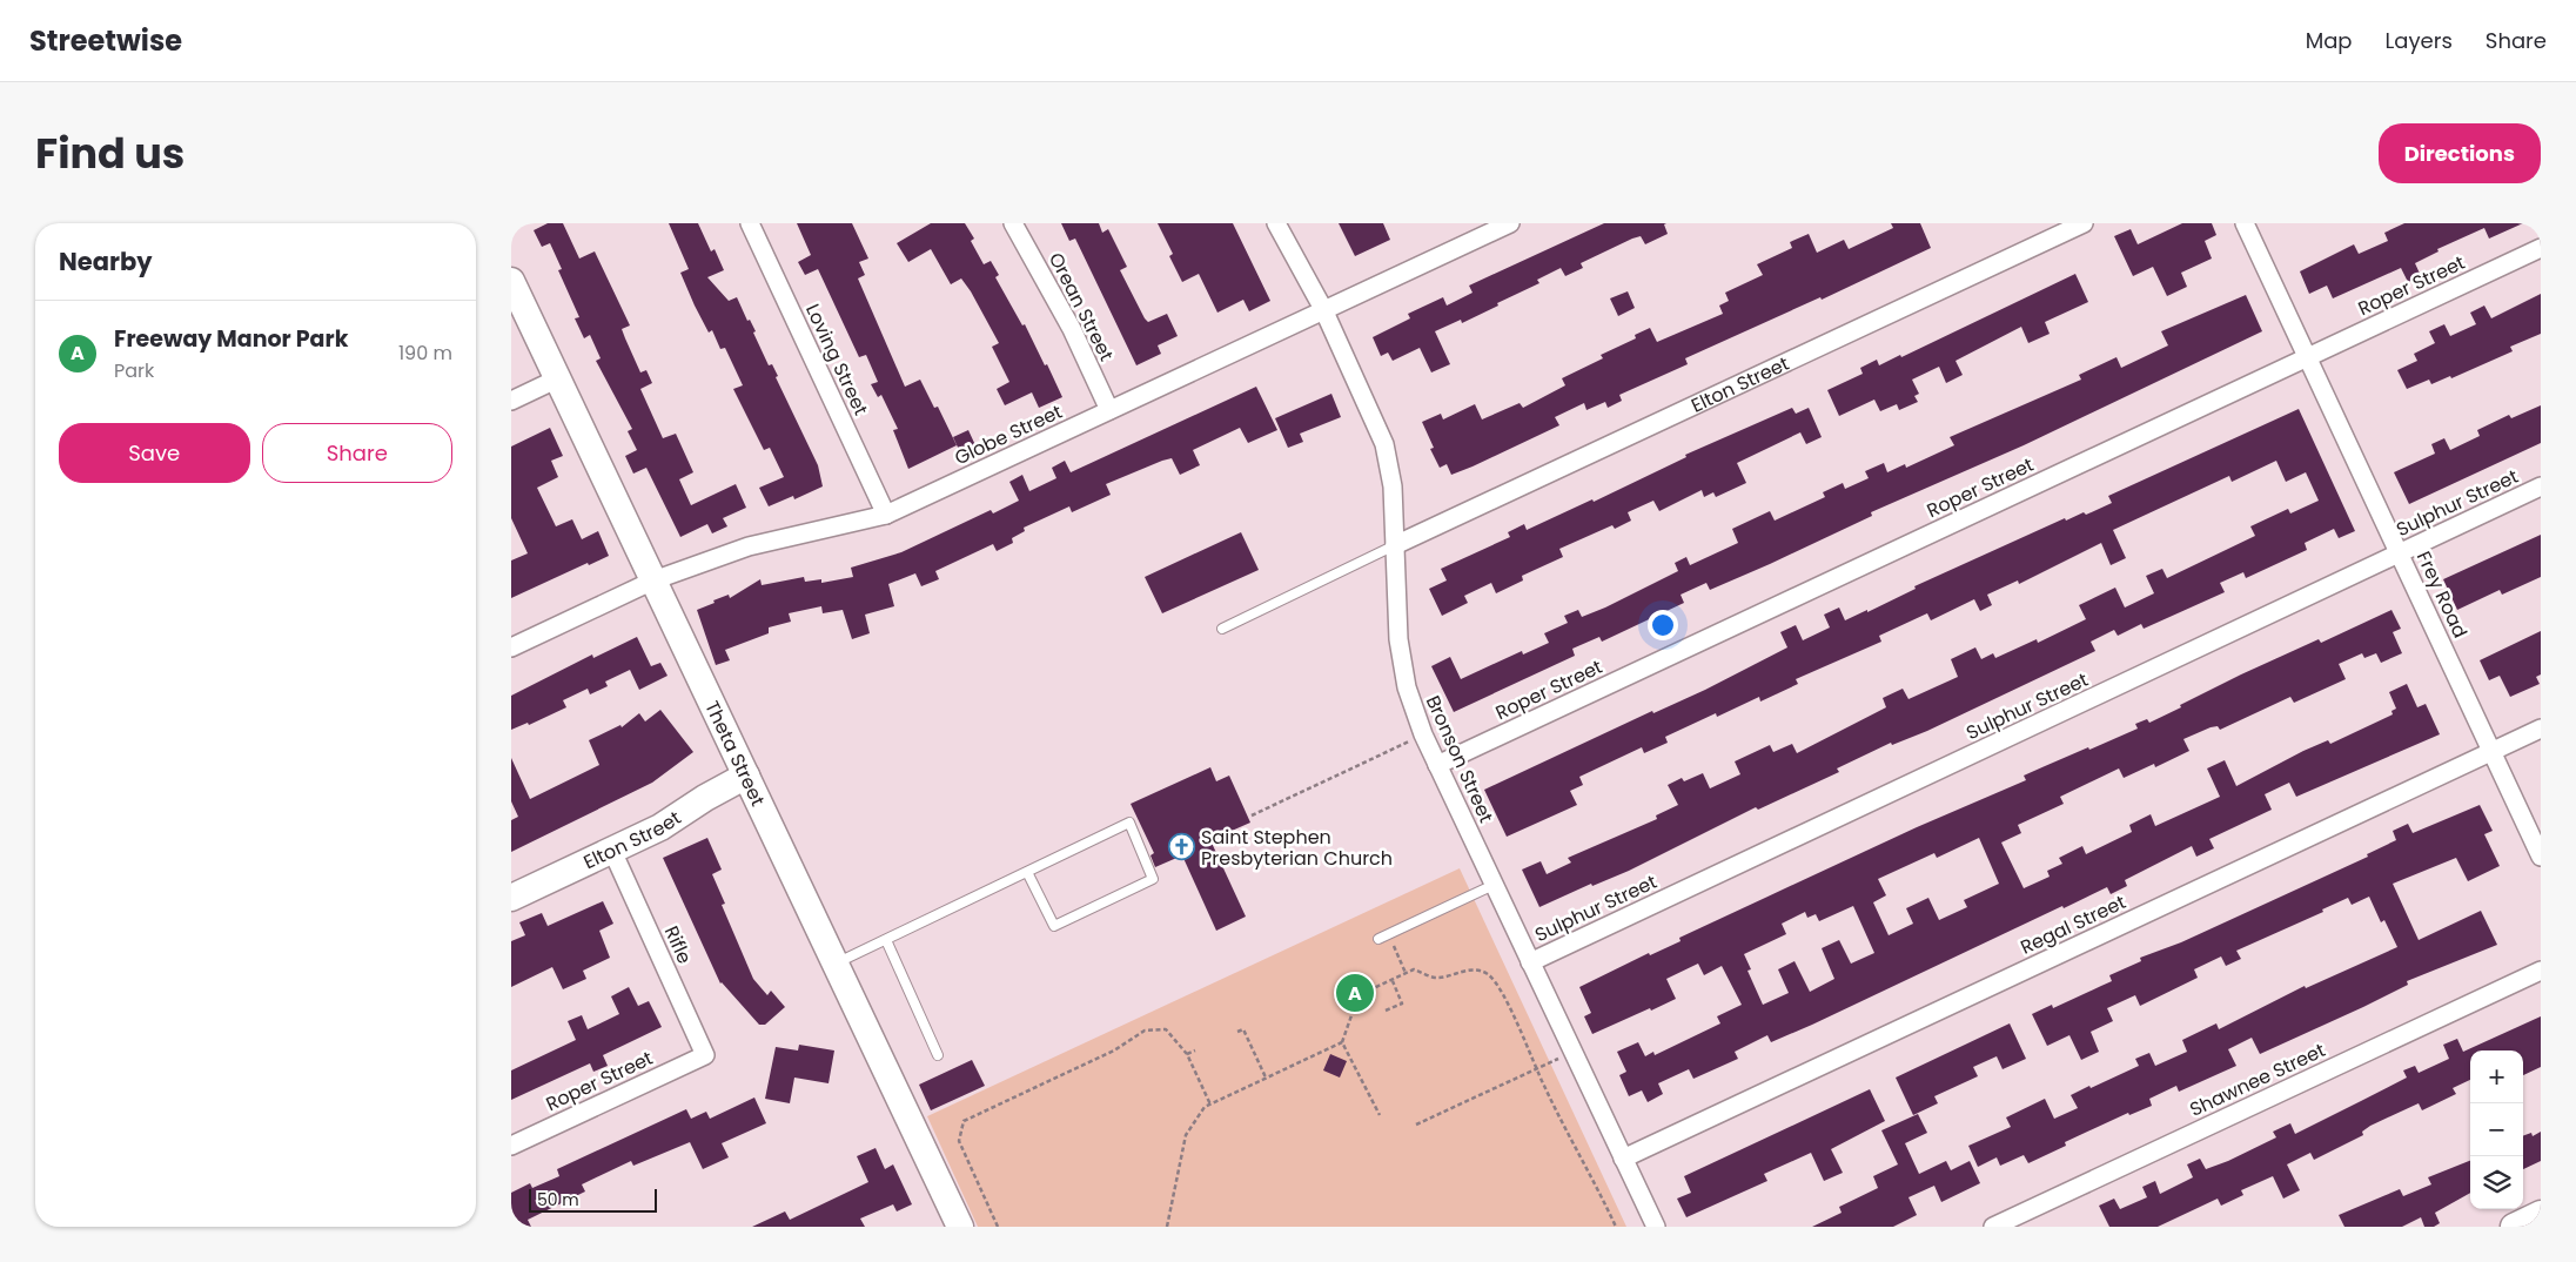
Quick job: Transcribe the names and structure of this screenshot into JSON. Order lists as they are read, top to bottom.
{
  "streets": {
    "street": [
      "Roper Street",
      "Orean Street",
      "Loving Street",
      "Elton Street",
      "Globe Street",
      "Sulphur Street",
      "Frey Road",
      "Theta Street",
      "Bronson Street",
      "Regal Street",
      "Rifle",
      "Shawnee Street"
    ]
  },
  "crossings": [
    ["Roper Street", "Frey Road"],
    ["Roper Street", "Bronson Street"],
    ["Roper Street", "Rifle"],
    ["Orean Street", "Globe Street"],
    ["Loving Street", "Globe Street"],
    ["Elton Street", "Theta Street"],
    ["Elton Street", "Bronson Street"],
    ["Elton Street", "Rifle"],
    ["Globe Street", "Theta Street"],
    ["Globe Street", "Bronson Street"],
    ["Sulphur Street", "Frey Road"],
    ["Sulphur Street", "Bronson Street"],
    ["Frey Road", "Regal Street"],
    ["Bronson Street", "Regal Street"]
  ],
  "places": {
    "church": ["Saint Stephen Presbyterian Church"]
  },
  "scale_bar": "50 m",
  "page": {
    "header": "Streetwise",
    "nav": ["Map", "Layers", "Share"],
    "title": "Find us",
    "buttons": [
      "Directions",
      ["Save", "Share"]
    ],
    "heading": "Nearby",
    "list": [
      {
        "mark": "A",
        "name": "Freeway Manor Park",
        "note": "Park",
        "value": "190 m"
      }
    ],
    "pins": "A",
    "map_buttons": ["+", "−"],
    "scale": "50 m"
  }
}
